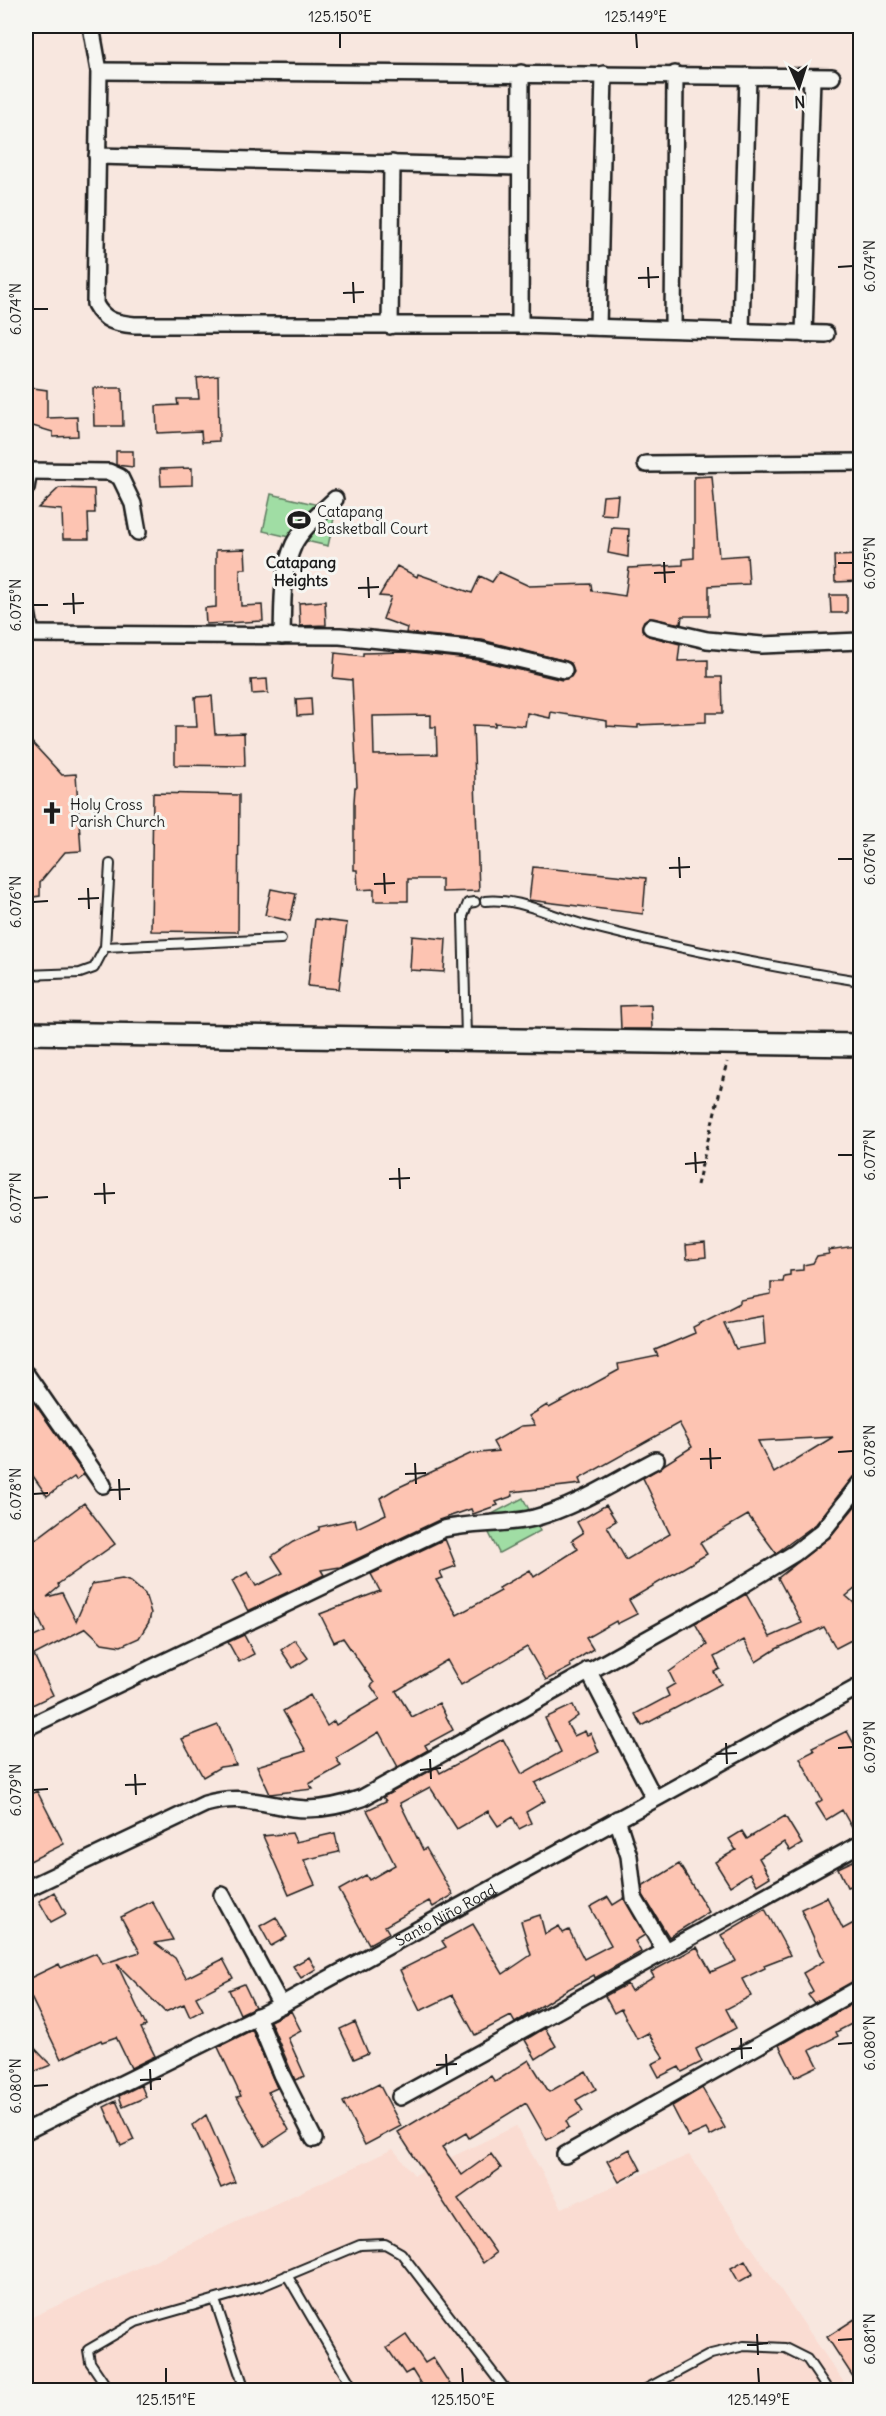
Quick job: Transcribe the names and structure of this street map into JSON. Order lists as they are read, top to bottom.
{
  "streets": {
    "street": ["Santo Niño Road"]
  },
  "districts": ["Catapang Heights"],
  "places": {
    "sports": ["Catapang Basketball Court"],
    "church": ["Holy Cross Parish Church"]
  },
  "north": "bottom",
  "coordinates": [
    "125.150°E",
    "125.149°E",
    "6.074°N",
    "6.075°N",
    "6.076°N",
    "6.077°N",
    "6.078°N",
    "6.079°N",
    "6.080°N",
    "6.081°N",
    "125.151°E"
  ]
}
